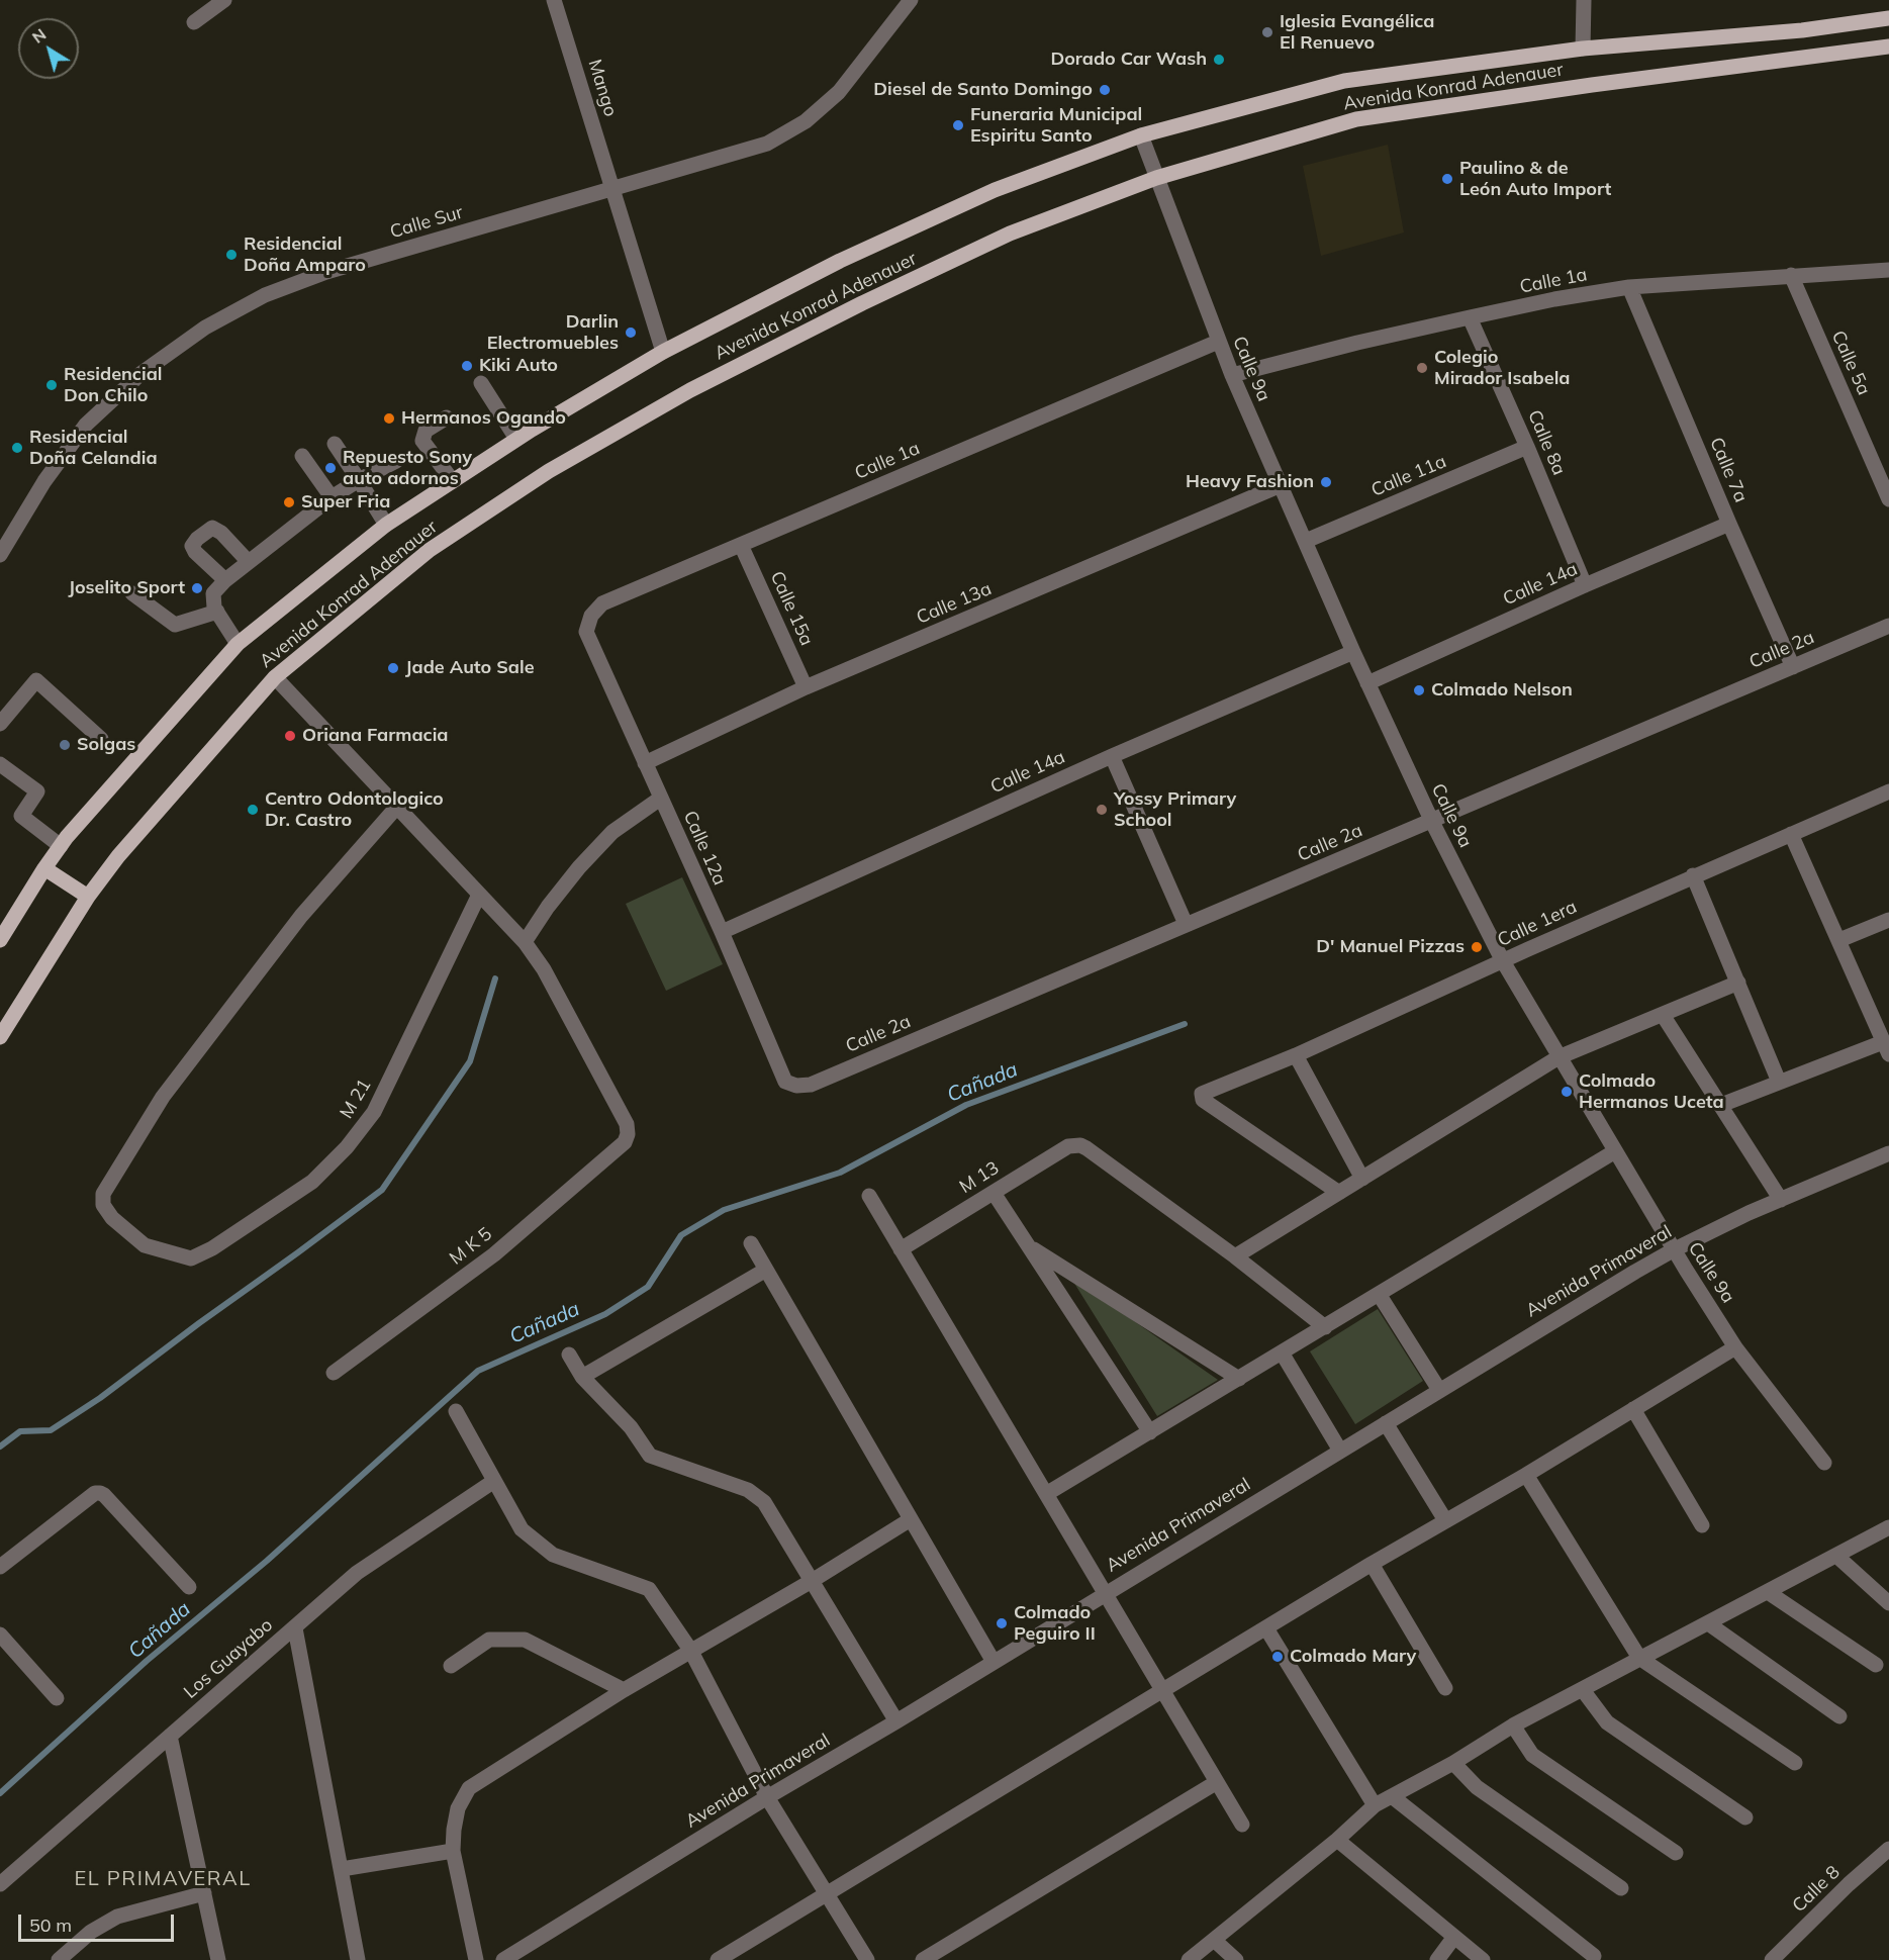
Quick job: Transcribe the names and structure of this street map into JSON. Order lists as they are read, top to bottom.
{
  "streets": {
    "main road": ["Avenida Konrad Adenauer"],
    "street": [
      "Mango",
      "Calle Sur",
      "Calle 1a",
      "Calle 5a",
      "Calle 9a",
      "Calle 8a",
      "Calle 7a",
      "Calle 11a",
      "Calle 14a",
      "Calle 13a",
      "Calle 15a",
      "Calle 2a",
      "Calle 12a",
      "Calle 1era",
      "M 21",
      "M 13",
      "M K 5",
      "Avenida Primaveral",
      "Los Guayabo",
      "Calle 8"
    ]
  },
  "crossings": [
    ["Avenida Konrad Adenauer", "Mango"],
    ["Avenida Konrad Adenauer", "Calle 9a"],
    ["Mango", "Calle Sur"],
    ["Calle 1a", "Calle 5a"],
    ["Calle 1a", "Calle 9a"],
    ["Calle 1a", "Calle 8a"],
    ["Calle 1a", "Calle 7a"],
    ["Calle 1a", "Calle 15a"],
    ["Calle 1a", "Calle 12a"],
    ["Calle 9a", "Calle 11a"],
    ["Calle 9a", "Calle 14a"],
    ["Calle 9a", "Calle 13a"],
    ["Calle 9a", "Calle 2a"],
    ["Calle 9a", "Calle 1era"],
    ["Calle 9a", "Avenida Primaveral"],
    ["Calle 8a", "Calle 11a"],
    ["Calle 8a", "Calle 14a"],
    ["Calle 7a", "Calle 14a"],
    ["Calle 7a", "Calle 2a"],
    ["Calle 14a", "Calle 12a"],
    ["Calle 13a", "Calle 15a"],
    ["Calle 13a", "Calle 12a"],
    ["Calle 2a", "Calle 12a"]
  ],
  "districts": ["EL PRIMAVERAL"],
  "water": ["Cañada"],
  "places": [
    "Iglesia Evangélica El Renuevo",
    "Dorado Car Wash",
    "Diesel de Santo Domingo",
    "Funeraria Municipal Espiritu Santo",
    "Paulino & de León Auto Import",
    "Residencial Doña Amparo",
    "Darlin Electromuebles",
    "Kiki Auto",
    "Colegio Mirador Isabela",
    "Residencial Don Chilo",
    "Hermanos Ogando",
    "Residencial Doña Celandia",
    "Repuesto Sony auto adornos",
    "Heavy Fashion",
    "Super Fria",
    "Joselito Sport",
    "Jade Auto Sale",
    "Colmado Nelson",
    "Oriana Farmacia",
    "Solgas",
    "Centro Odontologico Dr. Castro",
    "Yossy Primary School",
    "D' Manuel Pizzas",
    "Colmado Hermanos Uceta",
    "Colmado Peguiro II",
    "Colmado Mary"
  ],
  "scale_bar": "50 m",
  "north": "top left"
}
